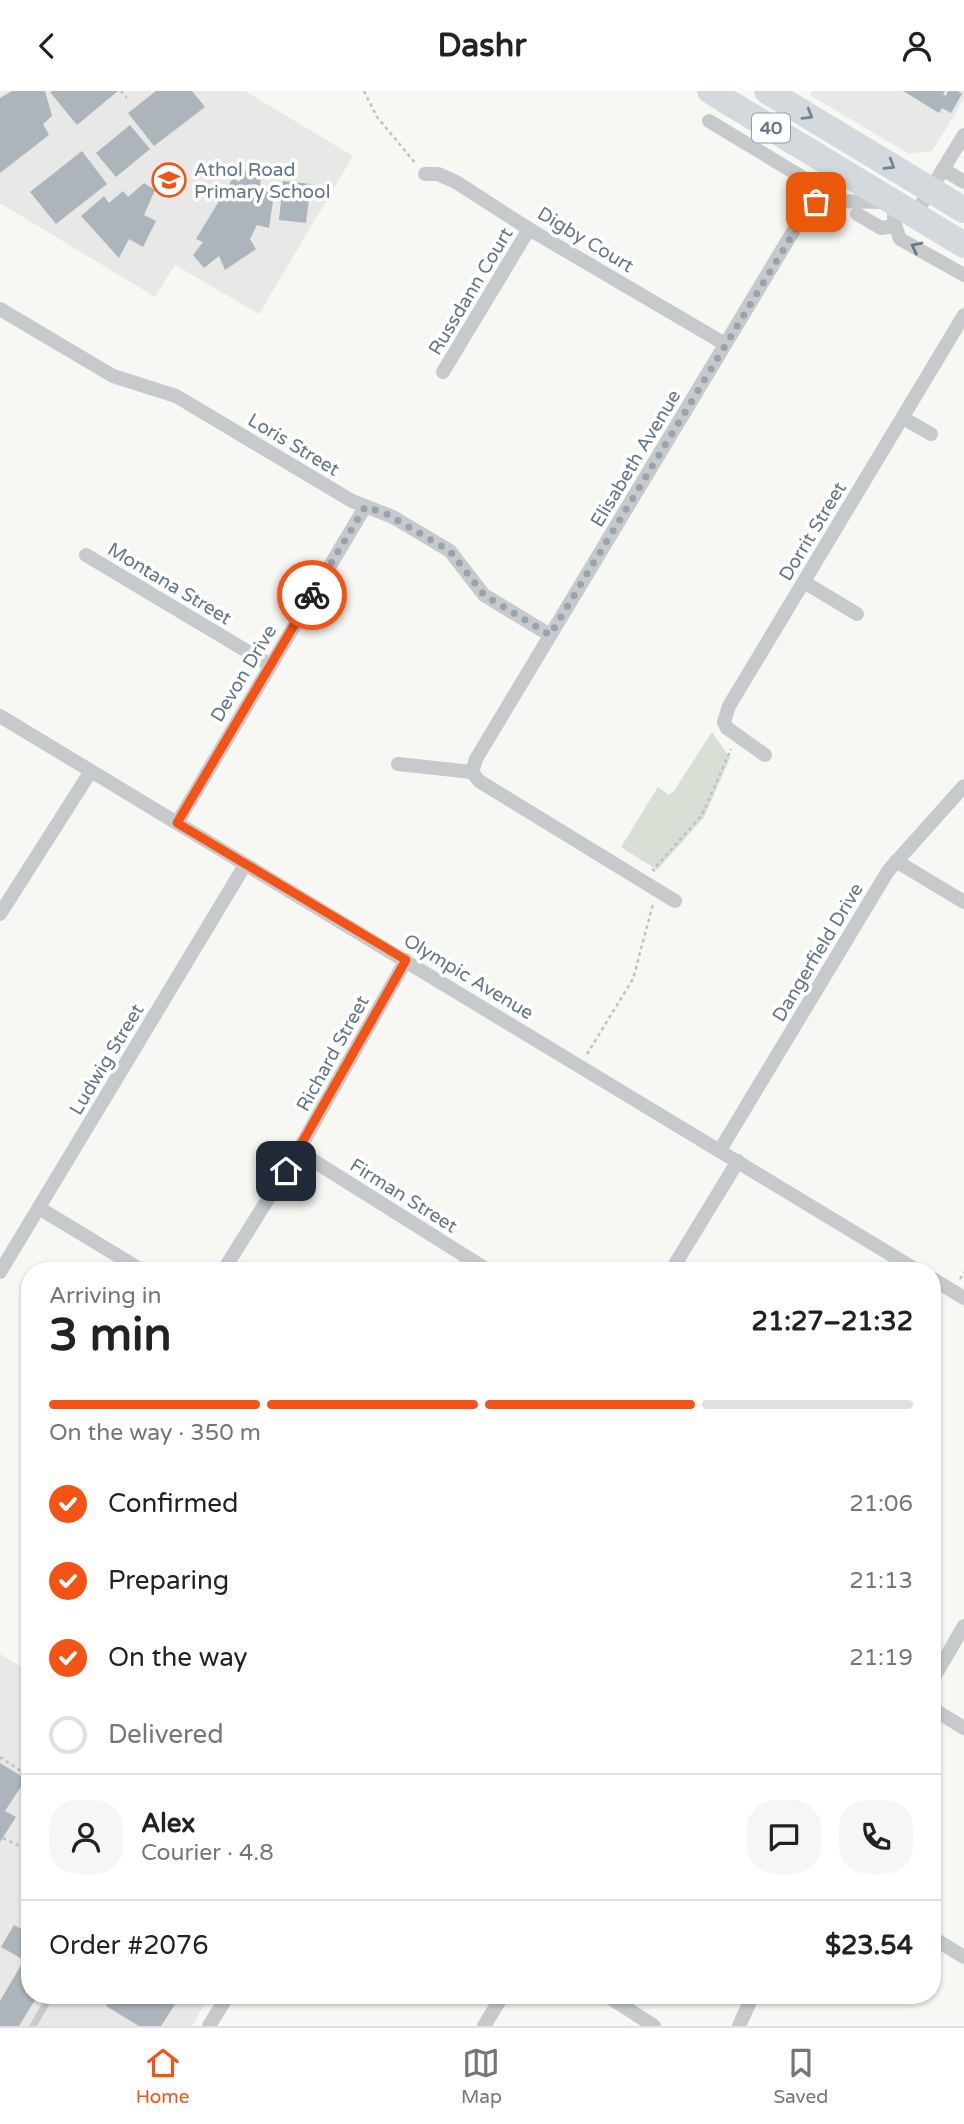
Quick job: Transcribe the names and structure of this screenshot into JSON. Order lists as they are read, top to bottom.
{
  "streets": {
    "highway": ["40"],
    "street": [
      "Digby Court",
      "Russdann Court",
      "Loris Street",
      "Elisabeth Avenue",
      "Dorrit Street",
      "Montana Street",
      "Devon Drive",
      "Dangerfield Drive",
      "Olympic Avenue",
      "Richard Street",
      "Ludwig Street",
      "Firman Street"
    ]
  },
  "crossings": [
    ["40", "Elisabeth Avenue"],
    ["Digby Court", "Russdann Court"],
    ["Digby Court", "Elisabeth Avenue"],
    ["Loris Street", "Elisabeth Avenue"],
    ["Loris Street", "Devon Drive"],
    ["Montana Street", "Devon Drive"],
    ["Devon Drive", "Olympic Avenue"],
    ["Dangerfield Drive", "Olympic Avenue"],
    ["Olympic Avenue", "Richard Street"],
    ["Olympic Avenue", "Ludwig Street"],
    ["Richard Street", "Firman Street"]
  ],
  "places": {
    "school or university": ["Athol Road Primary School"]
  },
  "page": {
    "header": "Dashr",
    "heading": ["3 min", "Arriving in", "21:27–21:32"],
    "panel": [
      "Alex",
      "Courier · 4.8",
      "Order #2076",
      "$23.54"
    ],
    "bar": "On the way · 350 m",
    "list": [
      ["Confirmed", "21:06"],
      ["Preparing", "21:13"],
      ["On the way", "21:19"],
      "Delivered"
    ],
    "tabs": ["Home", "Map", "Saved"]
  }
}
